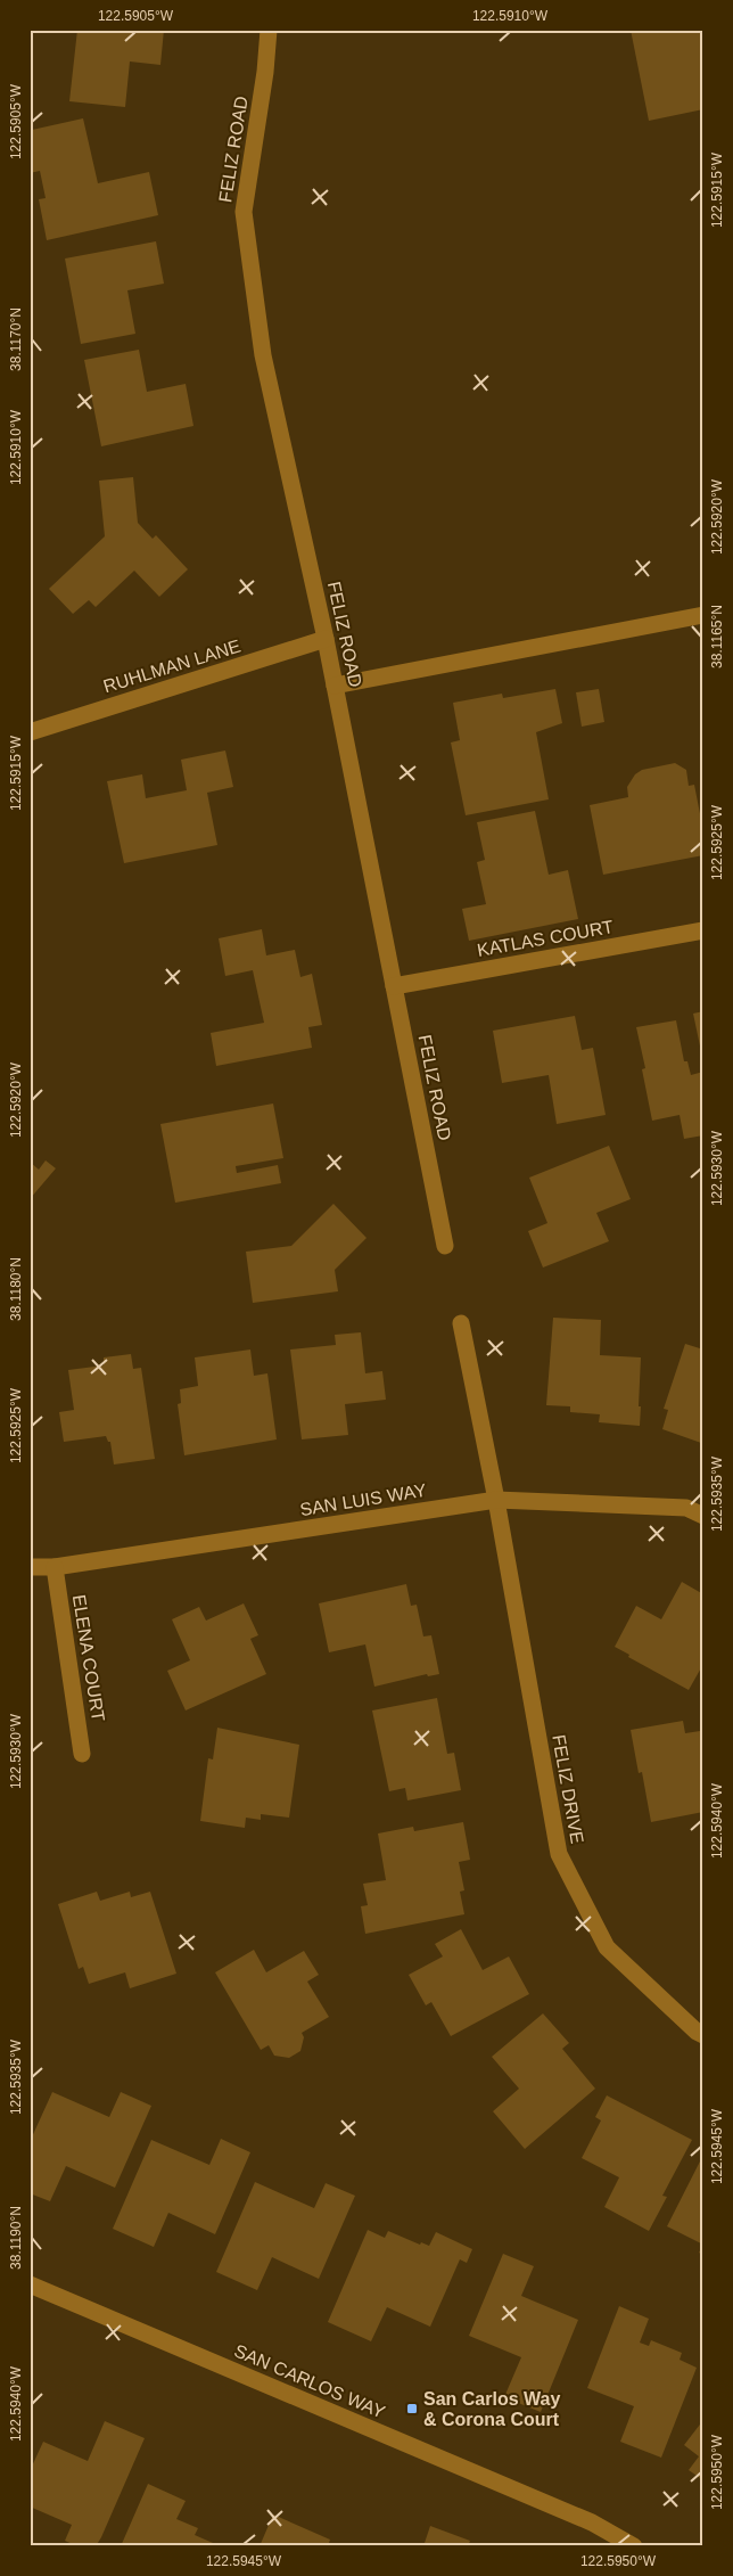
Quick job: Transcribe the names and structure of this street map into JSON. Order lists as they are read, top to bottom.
{
  "streets": {
    "street": [
      "FELIZ ROAD",
      "RUHLMAN LANE",
      "KATLAS COURT",
      "SAN LUIS WAY",
      "ELENA COURT",
      "FELIZ DRIVE",
      "SAN CARLOS WAY"
    ]
  },
  "crossings": [
    ["FELIZ ROAD", "RUHLMAN LANE"],
    ["FELIZ ROAD", "KATLAS COURT"],
    ["SAN LUIS WAY", "ELENA COURT"],
    ["SAN LUIS WAY", "FELIZ DRIVE"]
  ],
  "places": {
    "transit": ["San Carlos Way & Corona Court"]
  },
  "coordinates": [
    "122.5905°W",
    "122.5910°W",
    "122.5915°W",
    "38.1170°N",
    "122.5920°W",
    "38.1165°N",
    "122.5925°W",
    "122.5930°W",
    "38.1180°N",
    "122.5935°W",
    "122.5940°W",
    "122.5945°W",
    "38.1190°N",
    "122.5950°W"
  ]
}
